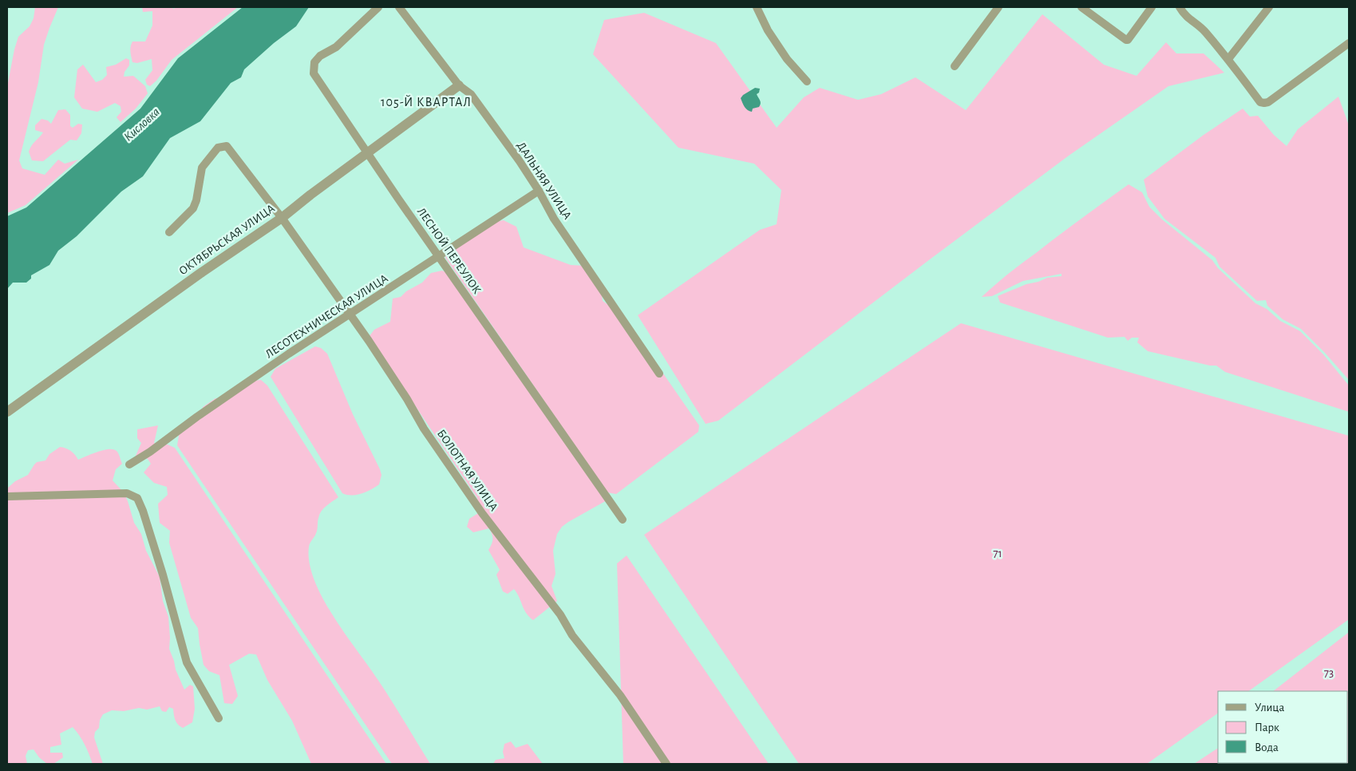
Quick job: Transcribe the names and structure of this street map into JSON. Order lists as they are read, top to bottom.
{
  "streets": {
    "street": [
      "ДАЛЬНЯЯ УЛИЦА",
      "ОКТЯБРЬСКАЯ УЛИЦА",
      "ЛЕСНОЙ ПЕРЕУЛОК",
      "ЛЕСОТЕХНИЧЕСКАЯ УЛИЦА",
      "БОЛОТНАЯ УЛИЦА"
    ]
  },
  "crossings": [
    ["ДАЛЬНЯЯ УЛИЦА", "ОКТЯБРЬСКАЯ УЛИЦА"],
    ["ДАЛЬНЯЯ УЛИЦА", "ЛЕСОТЕХНИЧЕСКАЯ УЛИЦА"],
    ["ОКТЯБРЬСКАЯ УЛИЦА", "ЛЕСНОЙ ПЕРЕУЛОК"],
    ["ОКТЯБРЬСКАЯ УЛИЦА", "БОЛОТНАЯ УЛИЦА"],
    ["ЛЕСНОЙ ПЕРЕУЛОК", "ЛЕСОТЕХНИЧЕСКАЯ УЛИЦА"],
    ["ЛЕСОТЕХНИЧЕСКАЯ УЛИЦА", "БОЛОТНАЯ УЛИЦА"]
  ],
  "districts": ["105-Й КВАРТАЛ"],
  "water": ["Кисловка"],
  "parks": ["71", "73"],
  "legend": ["Улица", "Парк", "Вода"]
}
